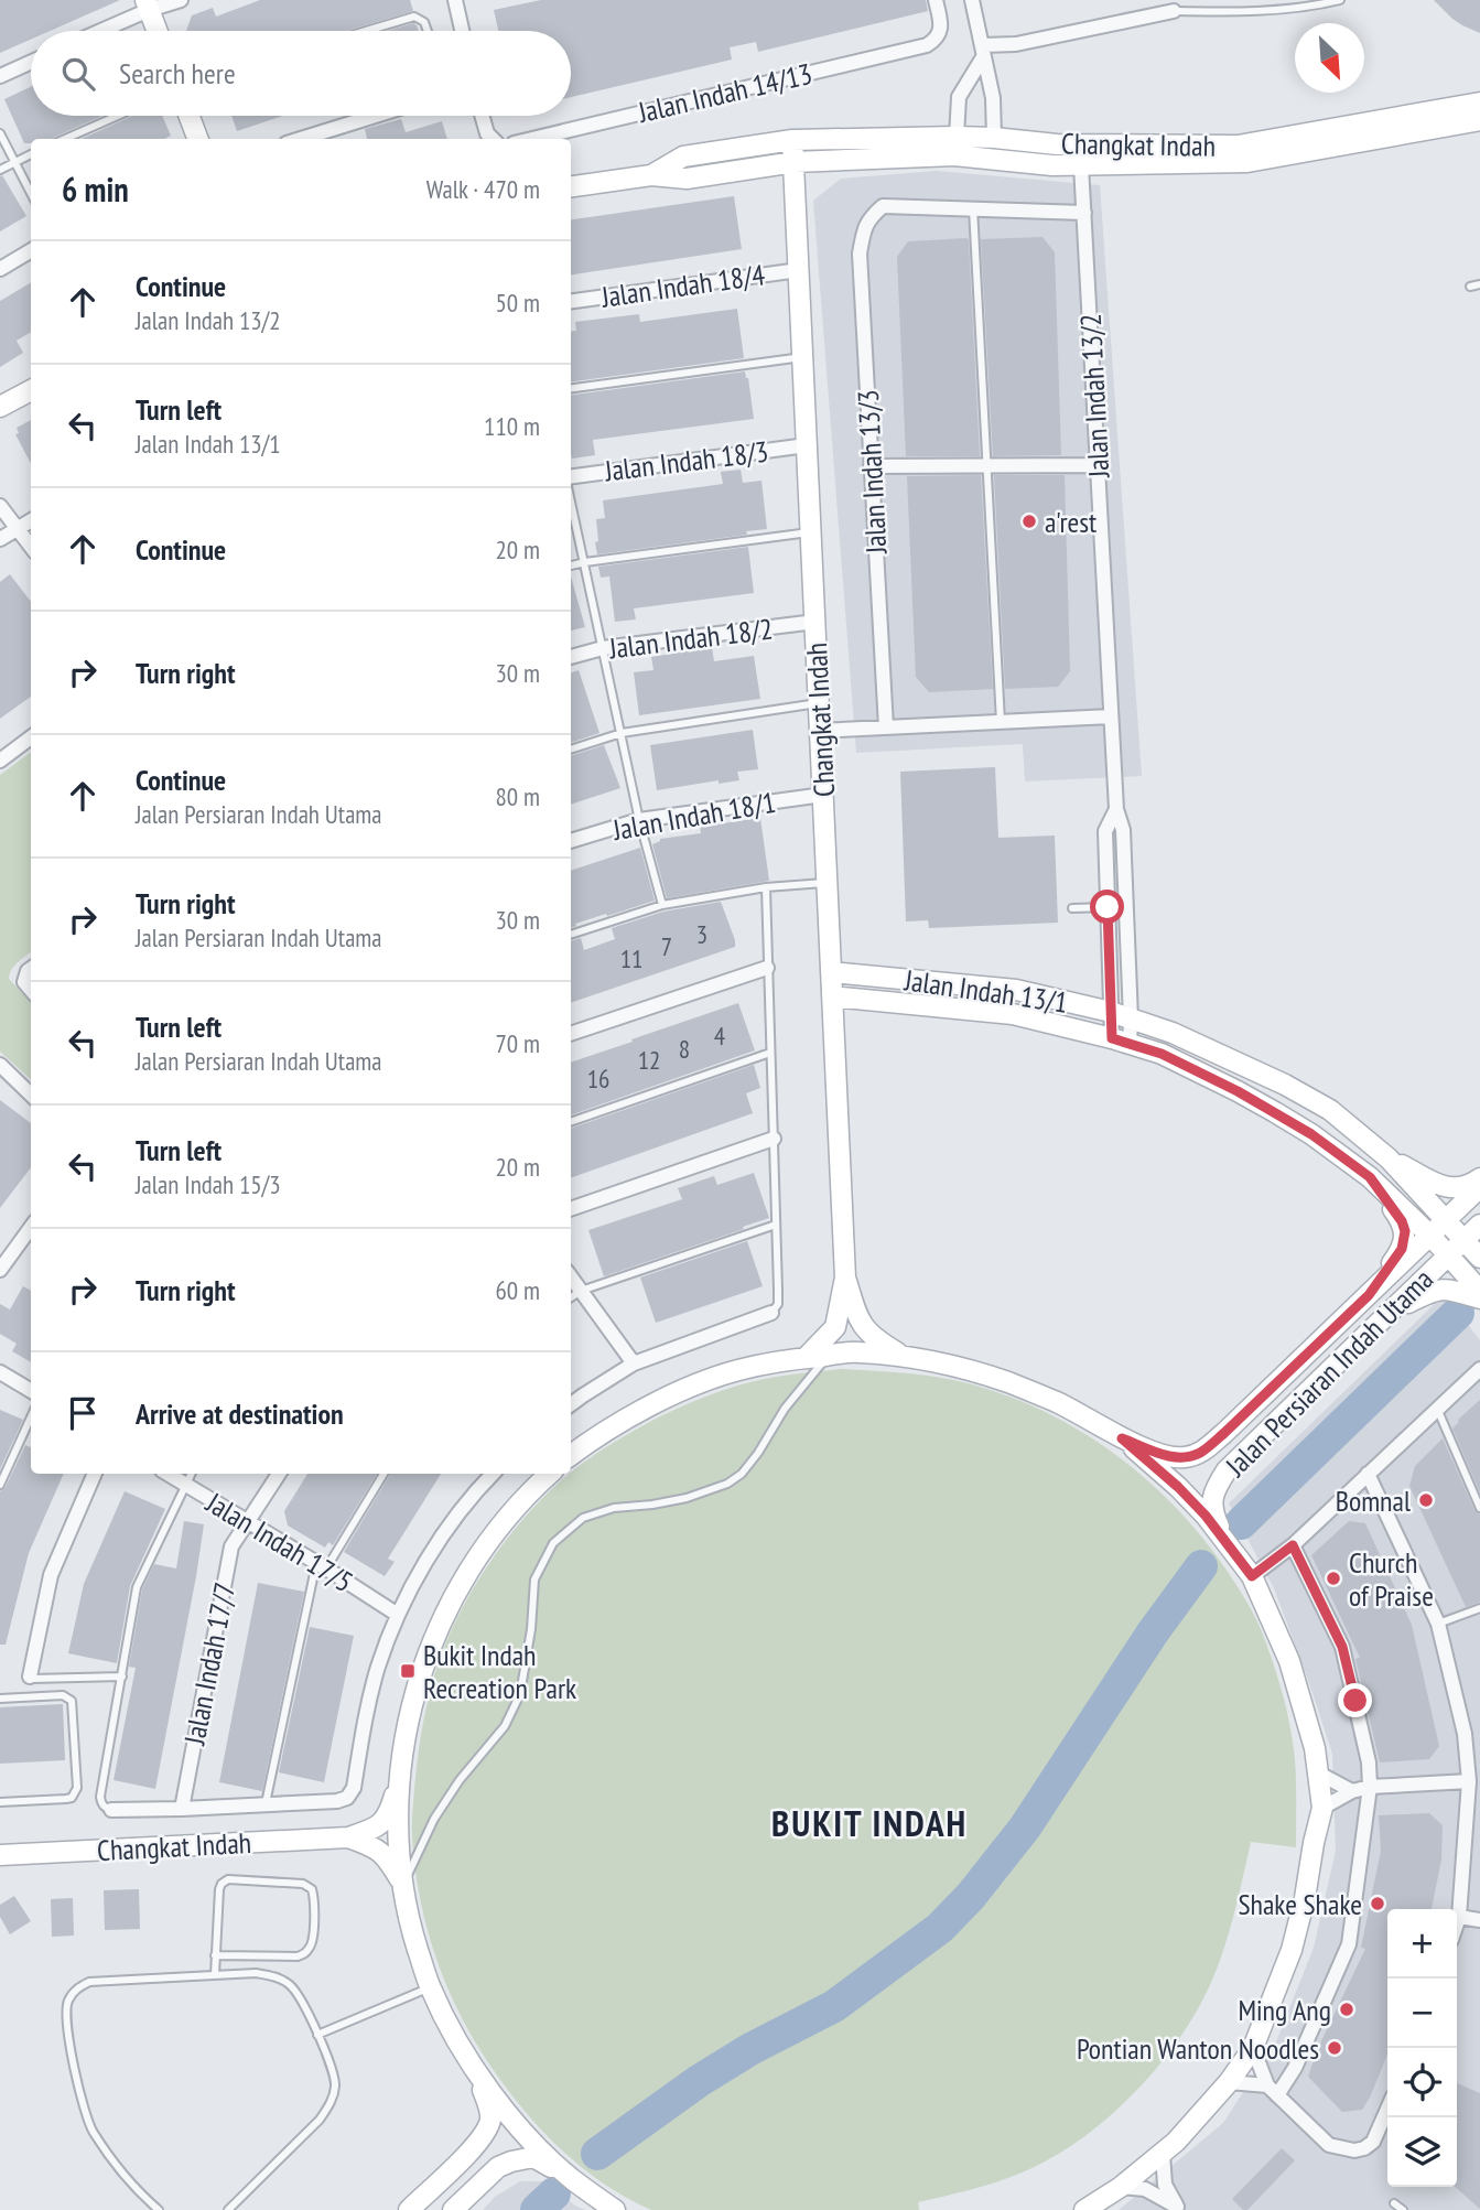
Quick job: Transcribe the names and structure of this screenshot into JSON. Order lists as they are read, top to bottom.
{
  "streets": {
    "street": [
      "Jalan Indah 14/13",
      "Changkat Indah",
      "Jalan Indah 18/4",
      "Jalan Indah 13/2",
      "Jalan Indah 18/3",
      "Jalan Indah 13/3",
      "Jalan Indah 18/2",
      "Jalan Indah 18/1",
      "Jalan Indah 13/1",
      "Jalan Persiaran Indah Utama",
      "Jalan Indah 17/5",
      "Jalan Indah 17/7"
    ]
  },
  "crossings": [
    ["Changkat Indah", "Jalan Indah 18/4"],
    ["Changkat Indah", "Jalan Indah 13/2"],
    ["Changkat Indah", "Jalan Indah 18/3"],
    ["Changkat Indah", "Jalan Indah 18/2"],
    ["Changkat Indah", "Jalan Indah 18/1"],
    ["Changkat Indah", "Jalan Indah 13/1"],
    ["Changkat Indah", "Jalan Persiaran Indah Utama"],
    ["Jalan Indah 13/2", "Jalan Indah 13/1"],
    ["Jalan Indah 13/1", "Jalan Persiaran Indah Utama"],
    ["Jalan Indah 17/5", "Jalan Indah 17/7"]
  ],
  "districts": ["BUKIT INDAH"],
  "places": {
    "other": [
      "a'rest",
      "Bomnal",
      "Church of Praise",
      "Shake Shake",
      "Ming Ang",
      "Pontian Wanton Noodles"
    ],
    "transit": ["Bukit Indah Recreation Park"]
  },
  "house_numbers": [
    "3",
    "7",
    "11",
    "4",
    "8",
    "12",
    "16"
  ],
  "north": "bottom right",
  "page": {
    "search": "Search here",
    "heading": ["6 min", "Walk · 470 m"],
    "list": [
      ["Continue", "Jalan Indah 13/2", "50 m"],
      ["Turn left", "Jalan Indah 13/1", "110 m"],
      ["Continue", "20 m"],
      ["Turn right", "30 m"],
      ["Continue", "Jalan Persiaran Indah Utama", "80 m"],
      ["Turn right", "Jalan Persiaran Indah Utama", "30 m"],
      ["Turn left", "Jalan Persiaran Indah Utama", "70 m"],
      ["Turn left", "Jalan Indah 15/3", "20 m"],
      ["Turn right", "60 m"],
      "Arrive at destination"
    ],
    "map_buttons": ["+", "−"]
  }
}
